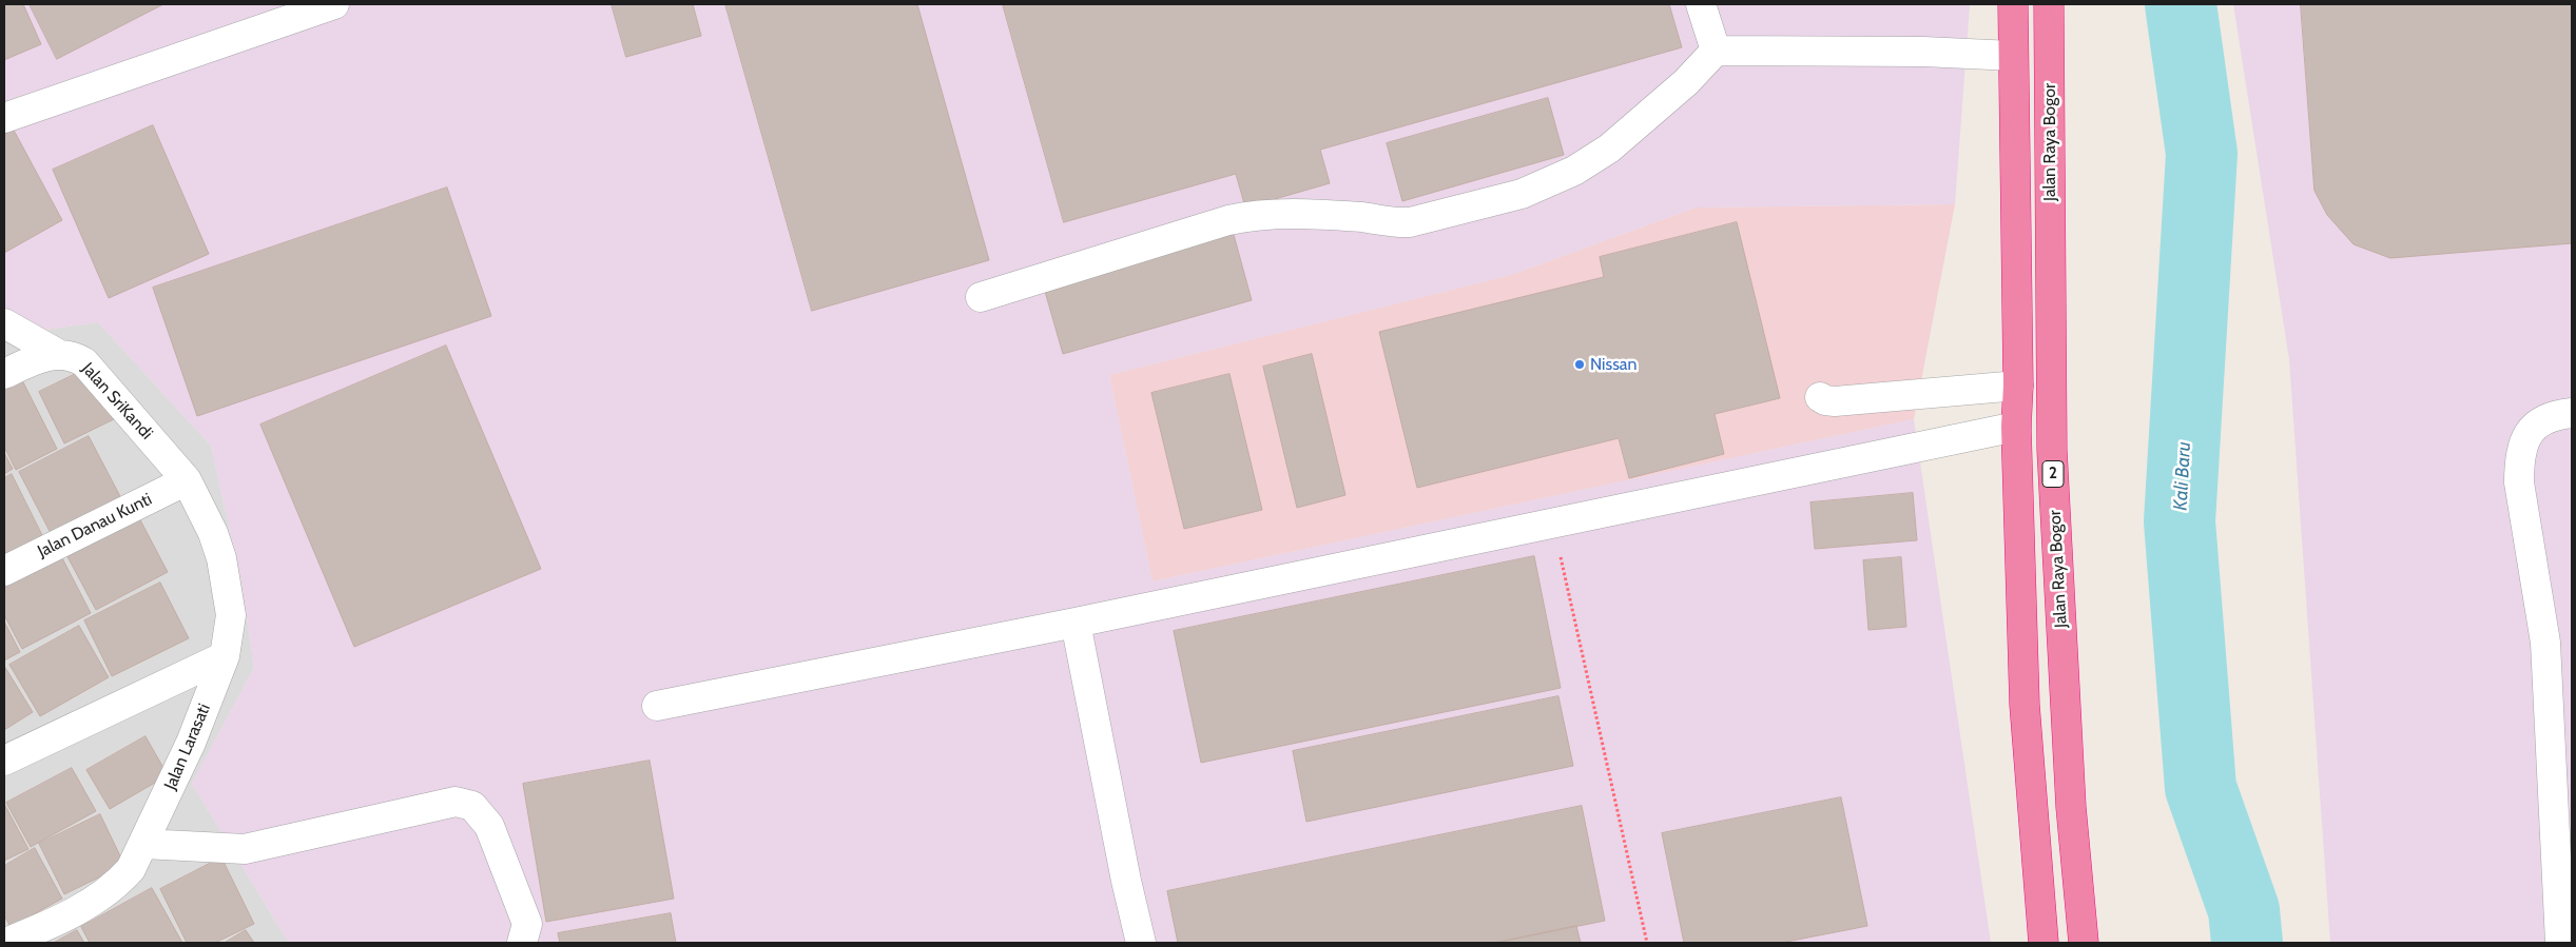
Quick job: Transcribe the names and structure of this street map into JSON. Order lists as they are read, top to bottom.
{
  "streets": {
    "highway": ["Jalan Raya Bogor", "2"],
    "street": ["Jalan SriKandi", "Jalan Danau Kunti", "Jalan Larasati"]
  },
  "crossings": [
    ["Jalan SriKandi", "Jalan Danau Kunti"],
    ["Jalan SriKandi", "Jalan Larasati"],
    ["Jalan Danau Kunti", "Jalan Larasati"]
  ],
  "water": ["Kali Baru"],
  "places": ["Nissan"]
}
